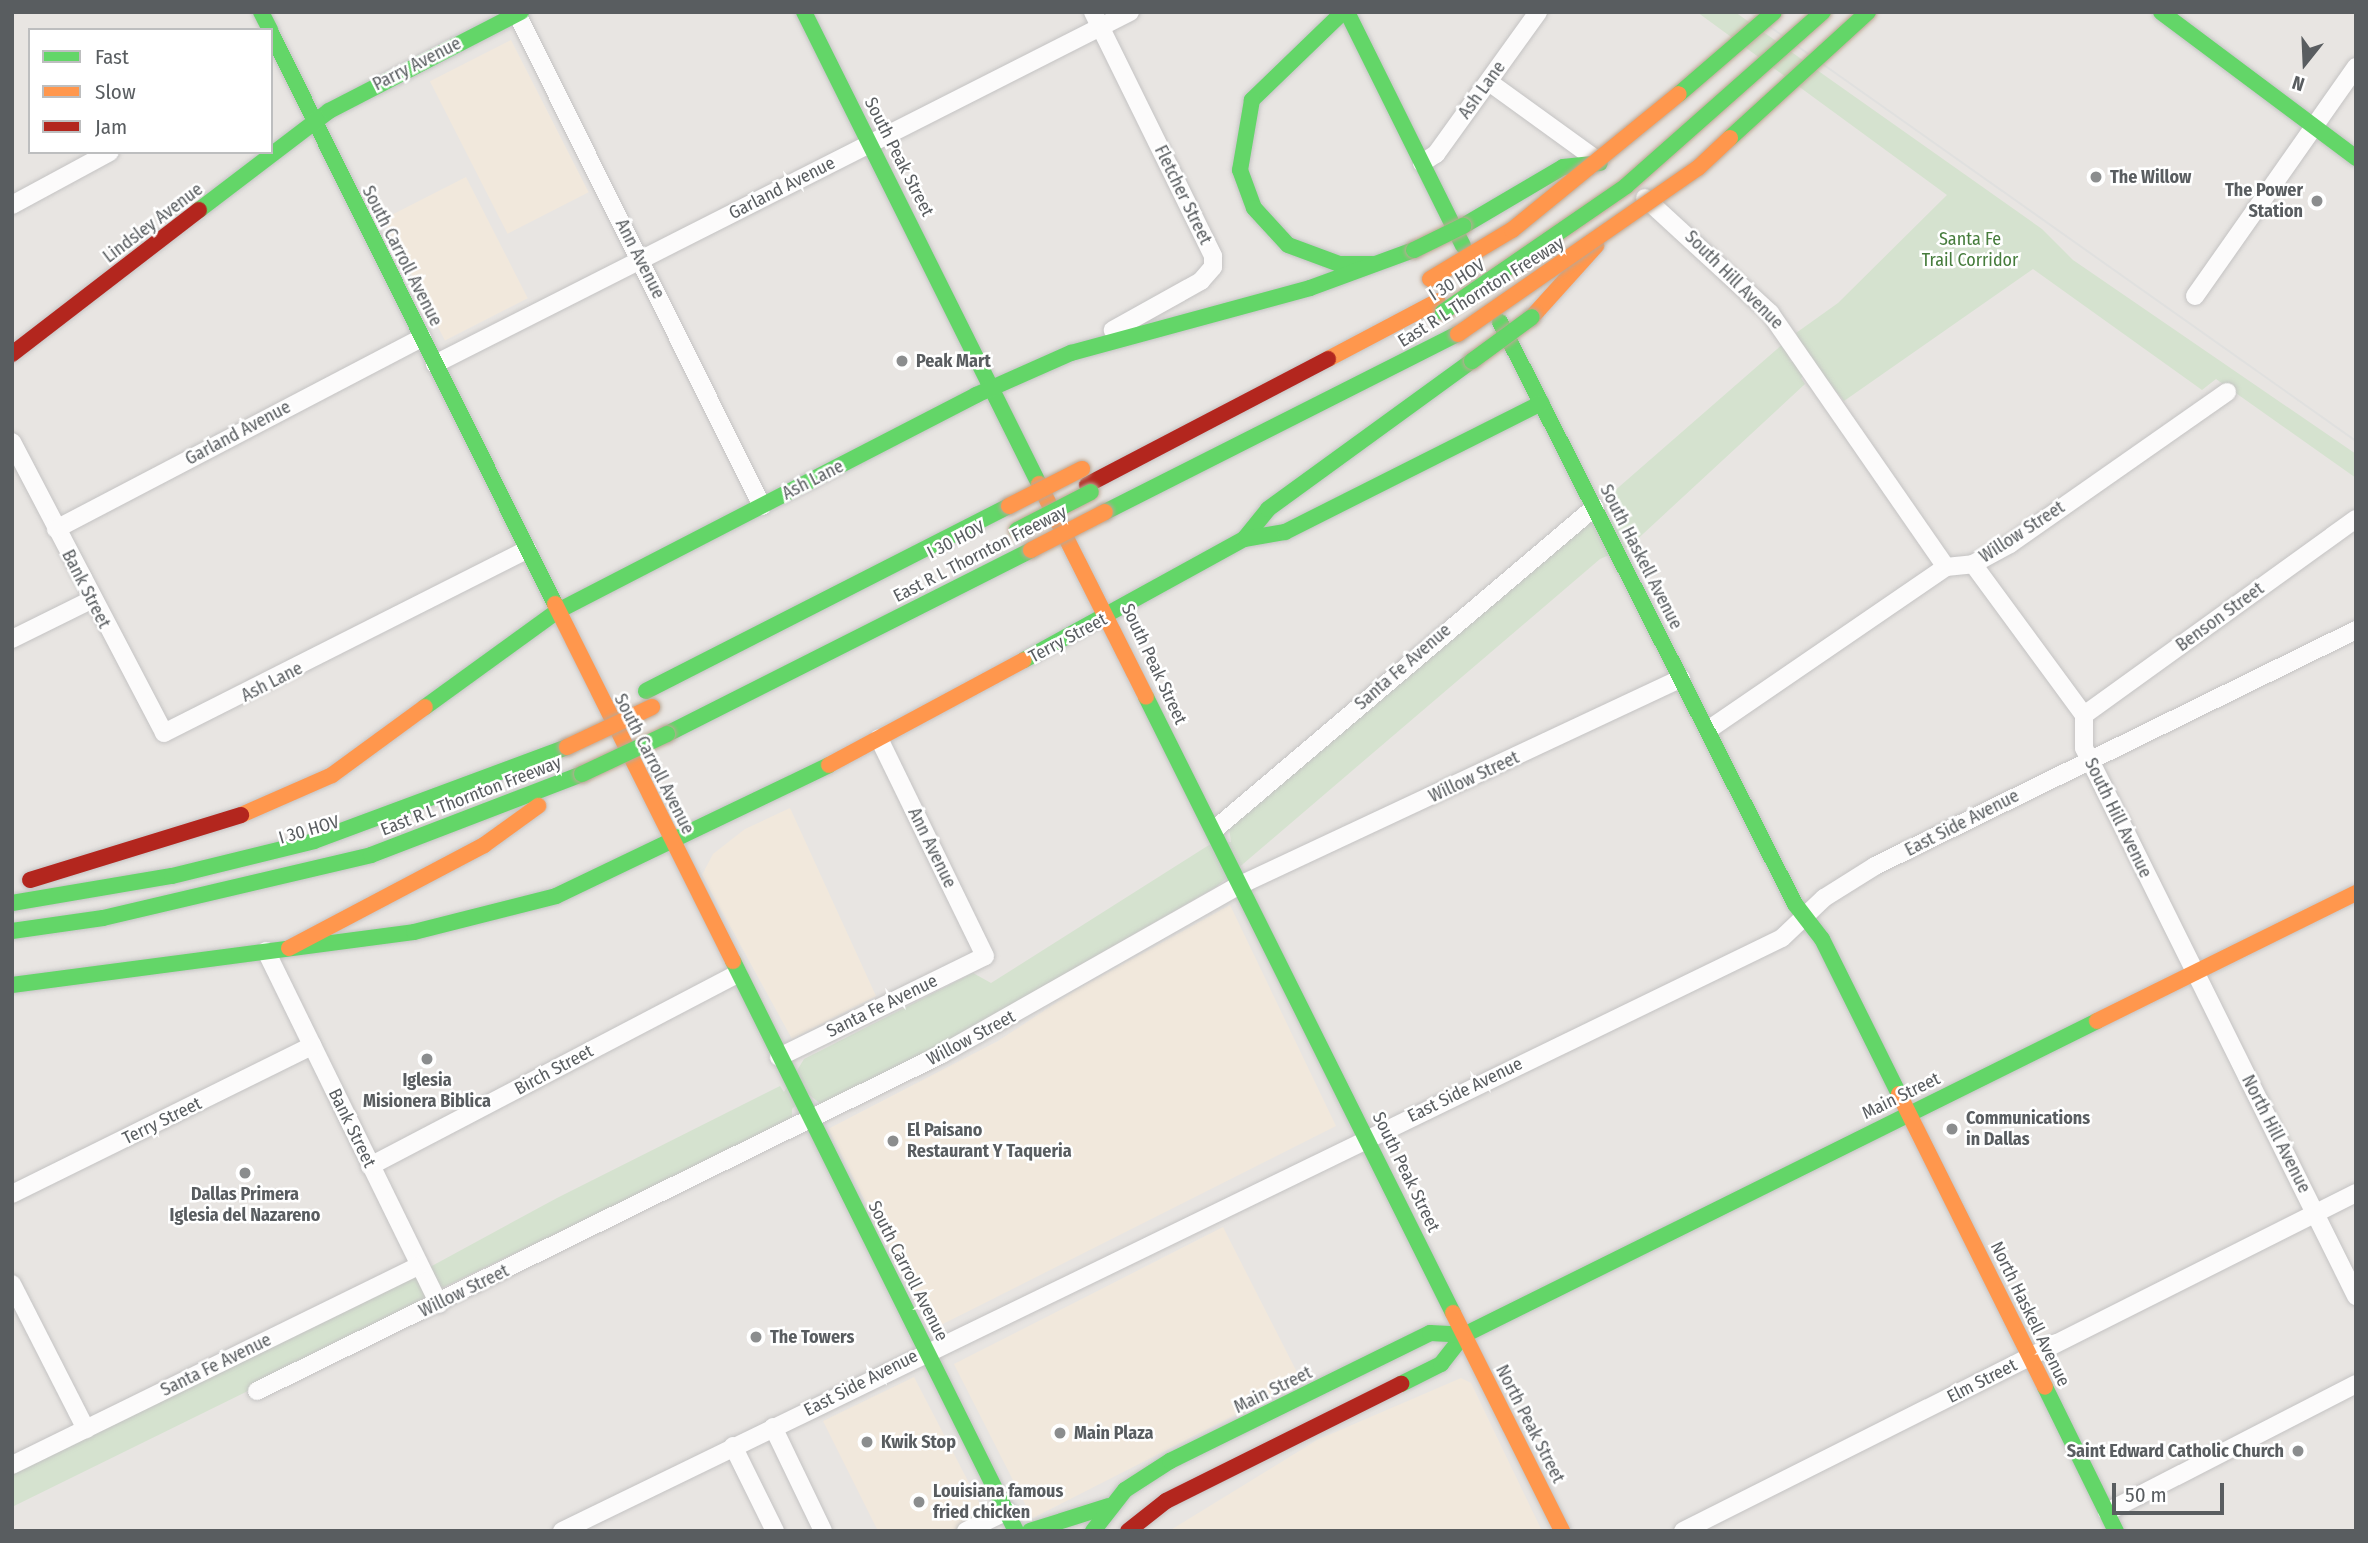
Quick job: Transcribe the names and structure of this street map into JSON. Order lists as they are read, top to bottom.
{
  "streets": {
    "main road": [
      "Parry Avenue",
      "Ash Lane",
      "South Peak Street",
      "Lindsley Avenue",
      "South Carroll Avenue",
      "I 30 HOV",
      "East R L Thornton Freeway",
      "South Haskell Avenue",
      "Terry Street",
      "Main Street",
      "North Haskell Avenue",
      "North Peak Street"
    ],
    "street": [
      "Garland Avenue",
      "Fletcher Street",
      "Ann Avenue",
      "South Hill Avenue",
      "Willow Street",
      "Bank Street",
      "Benson Street",
      "Santa Fe Avenue",
      "East Side Avenue",
      "Birch Street",
      "North Hill Avenue",
      "Elm Street"
    ]
  },
  "crossings": [
    ["Parry Avenue", "Lindsley Avenue"],
    ["Parry Avenue", "South Carroll Avenue"],
    ["Parry Avenue", "Ann Avenue"],
    ["Ash Lane", "South Peak Street"],
    ["Ash Lane", "Fletcher Street"],
    ["Ash Lane", "South Carroll Avenue"],
    ["Ash Lane", "Ann Avenue"],
    ["Ash Lane", "South Hill Avenue"],
    ["Ash Lane", "East R L Thornton Freeway"],
    ["Ash Lane", "South Haskell Avenue"],
    ["Ash Lane", "Bank Street"],
    ["South Peak Street", "Garland Avenue"],
    ["South Peak Street", "Willow Street"],
    ["South Peak Street", "Terry Street"],
    ["South Peak Street", "Santa Fe Avenue"],
    ["South Peak Street", "East Side Avenue"],
    ["South Peak Street", "Main Street"],
    ["South Peak Street", "North Peak Street"],
    ["Garland Avenue", "Fletcher Street"],
    ["Garland Avenue", "South Carroll Avenue"],
    ["Garland Avenue", "Ann Avenue"],
    ["Garland Avenue", "Bank Street"],
    ["Lindsley Avenue", "South Carroll Avenue"],
    ["South Carroll Avenue", "Willow Street"],
    ["South Carroll Avenue", "Terry Street"],
    ["South Carroll Avenue", "Santa Fe Avenue"],
    ["South Carroll Avenue", "East Side Avenue"],
    ["South Carroll Avenue", "Birch Street"],
    ["Ann Avenue", "Terry Street"],
    ["Ann Avenue", "Santa Fe Avenue"],
    ["South Hill Avenue", "Willow Street"],
    ["South Hill Avenue", "Benson Street"],
    ["South Hill Avenue", "East Side Avenue"],
    ["South Hill Avenue", "Main Street"],
    ["South Hill Avenue", "North Hill Avenue"],
    ["Willow Street", "South Haskell Avenue"],
    ["Willow Street", "Bank Street"],
    ["South Haskell Avenue", "Terry Street"],
    ["South Haskell Avenue", "Santa Fe Avenue"],
    ["South Haskell Avenue", "East Side Avenue"],
    ["South Haskell Avenue", "Main Street"],
    ["South Haskell Avenue", "North Haskell Avenue"],
    ["Bank Street", "Terry Street"],
    ["Bank Street", "Santa Fe Avenue"],
    ["Bank Street", "Birch Street"],
    ["Main Street", "North Hill Avenue"],
    ["Main Street", "North Haskell Avenue"],
    ["Main Street", "North Peak Street"],
    ["North Hill Avenue", "Elm Street"],
    ["North Haskell Avenue", "Elm Street"]
  ],
  "parks": ["Santa Fe Trail Corridor"],
  "places": [
    "The Willow",
    "The Power Station",
    "Peak Mart",
    "Iglesia Misionera Biblica",
    "Communications in Dallas",
    "El Paisano Restaurant Y Taqueria",
    "Dallas Primera Iglesia del Nazareno",
    "The Towers",
    "Main Plaza",
    "Kwik Stop",
    "Saint Edward Catholic Church",
    "Louisiana famous fried chicken"
  ],
  "legend": ["Fast", "Slow", "Jam"],
  "scale_bar": "50 m",
  "north": "bottom"
}
